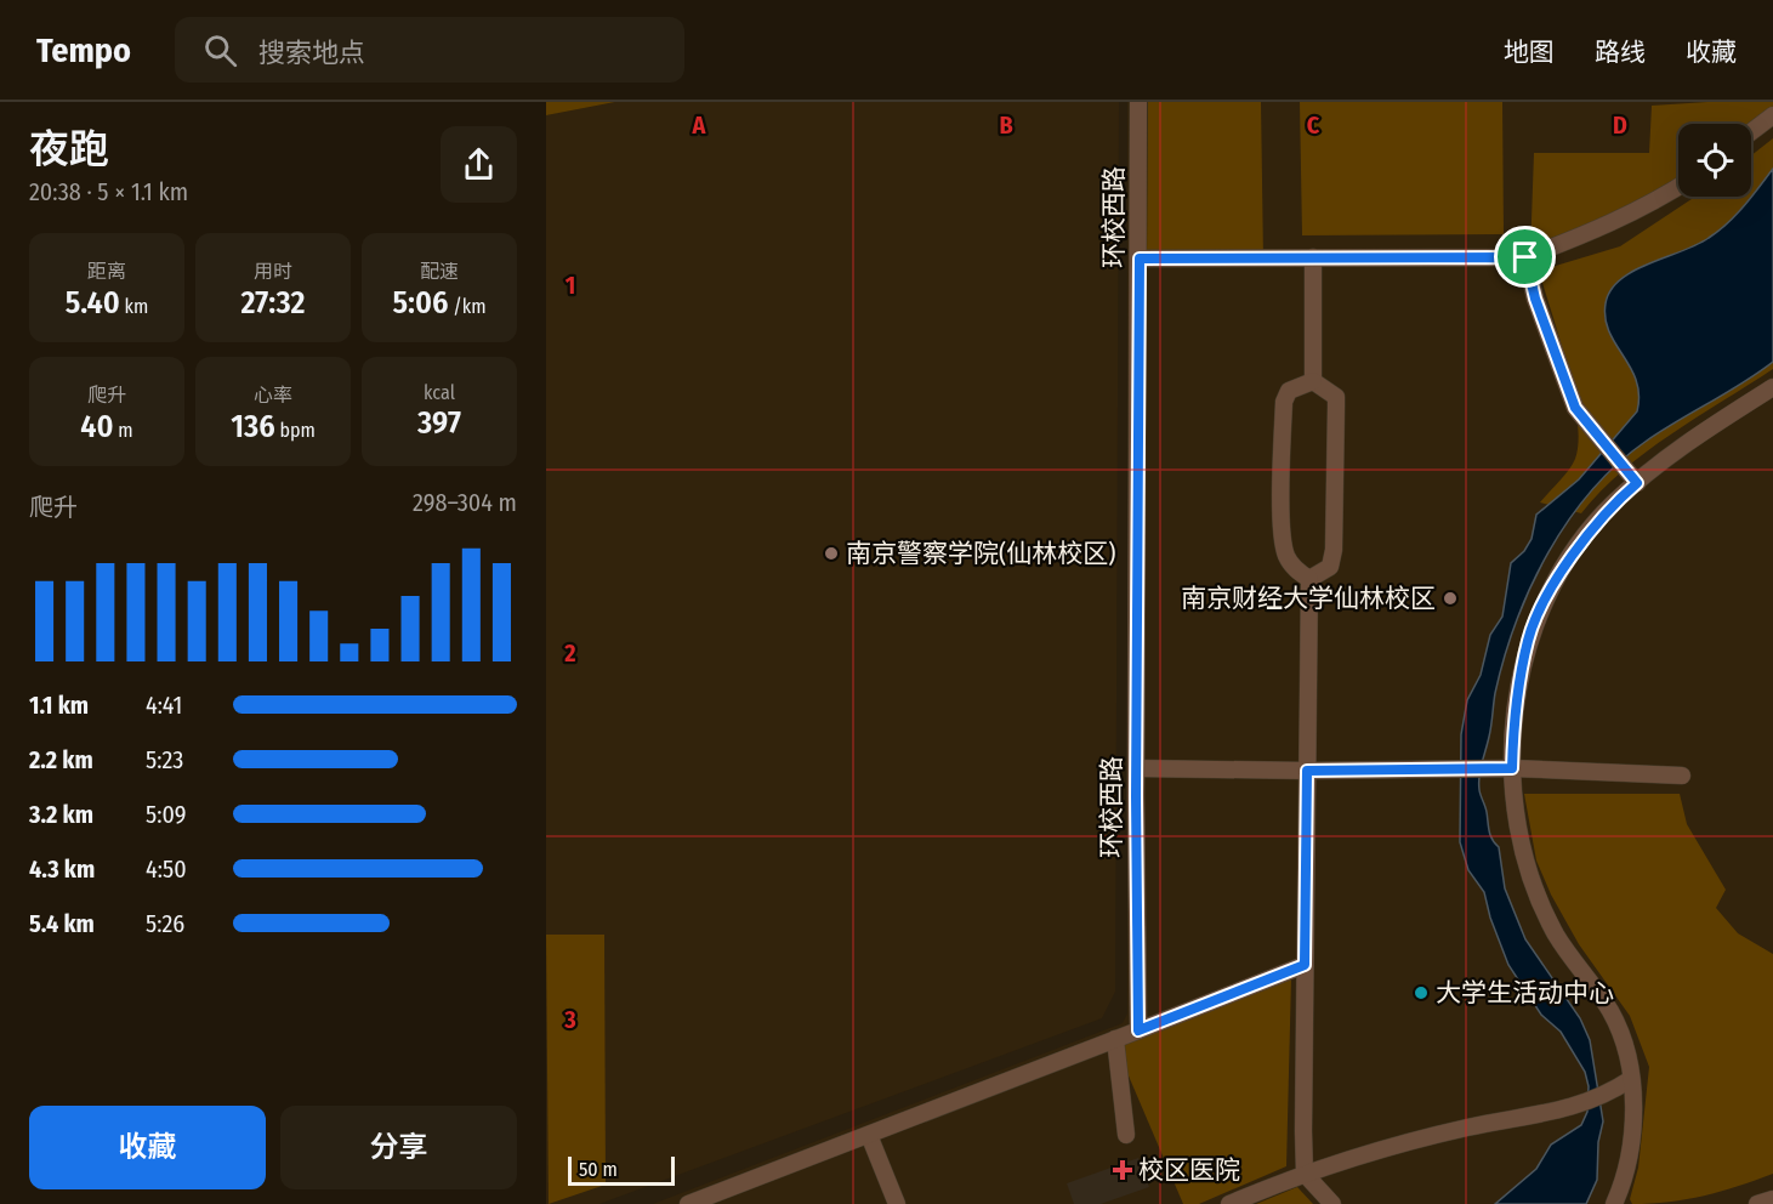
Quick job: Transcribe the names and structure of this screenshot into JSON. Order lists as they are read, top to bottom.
{
  "streets": {
    "street": ["环校西路"]
  },
  "places": {
    "other": ["南京警察学院(仙林校区)", "南京财经大学仙林校区", "大学生活动中心"],
    "health": ["校区医院"]
  },
  "scale_bar": "50 m",
  "page": {
    "header": "Tempo",
    "search": "搜索地点",
    "nav": ["地图", "路线", "收藏"],
    "heading": ["夜跑", "20:38 · 5 × 1.1 km"],
    "stats": [
      ["距离", "5.40 km"],
      ["用时", "27:32"],
      ["配速", "5:06 /km"],
      ["爬升", "40 m"],
      ["心率", "136 bpm"],
      ["kcal", "397"]
    ],
    "chart": ["爬升", "298–304 m"],
    "list": [
      {
        "name": "1.1 km",
        "note": "4:41"
      },
      {
        "name": "2.2 km",
        "note": "5:23"
      },
      {
        "name": "3.2 km",
        "note": "5:09"
      },
      {
        "name": "4.3 km",
        "note": "4:50"
      },
      {
        "name": "5.4 km",
        "note": "5:26"
      }
    ],
    "buttons": ["收藏", "分享"],
    "scale": "50 m"
  },
  "grid": {
    "columns": [
      "A",
      "B",
      "C",
      "D"
    ],
    "rows": ["1", "2", "3"]
  }
}
